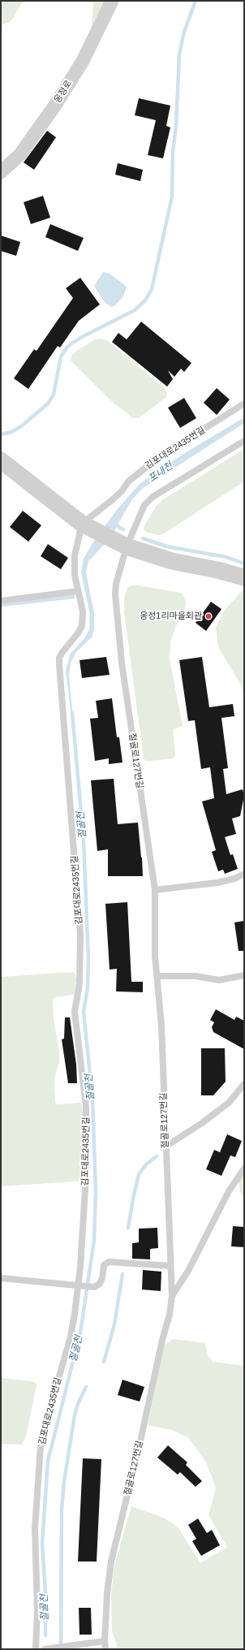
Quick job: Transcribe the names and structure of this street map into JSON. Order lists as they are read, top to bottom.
{
  "streets": {
    "street": ["옹정로"],
    "lane": ["김포대로2435번길", "절골로127번길"]
  },
  "water": ["포내천", "절골천"],
  "places": ["옹정1리마을회관"]
}
